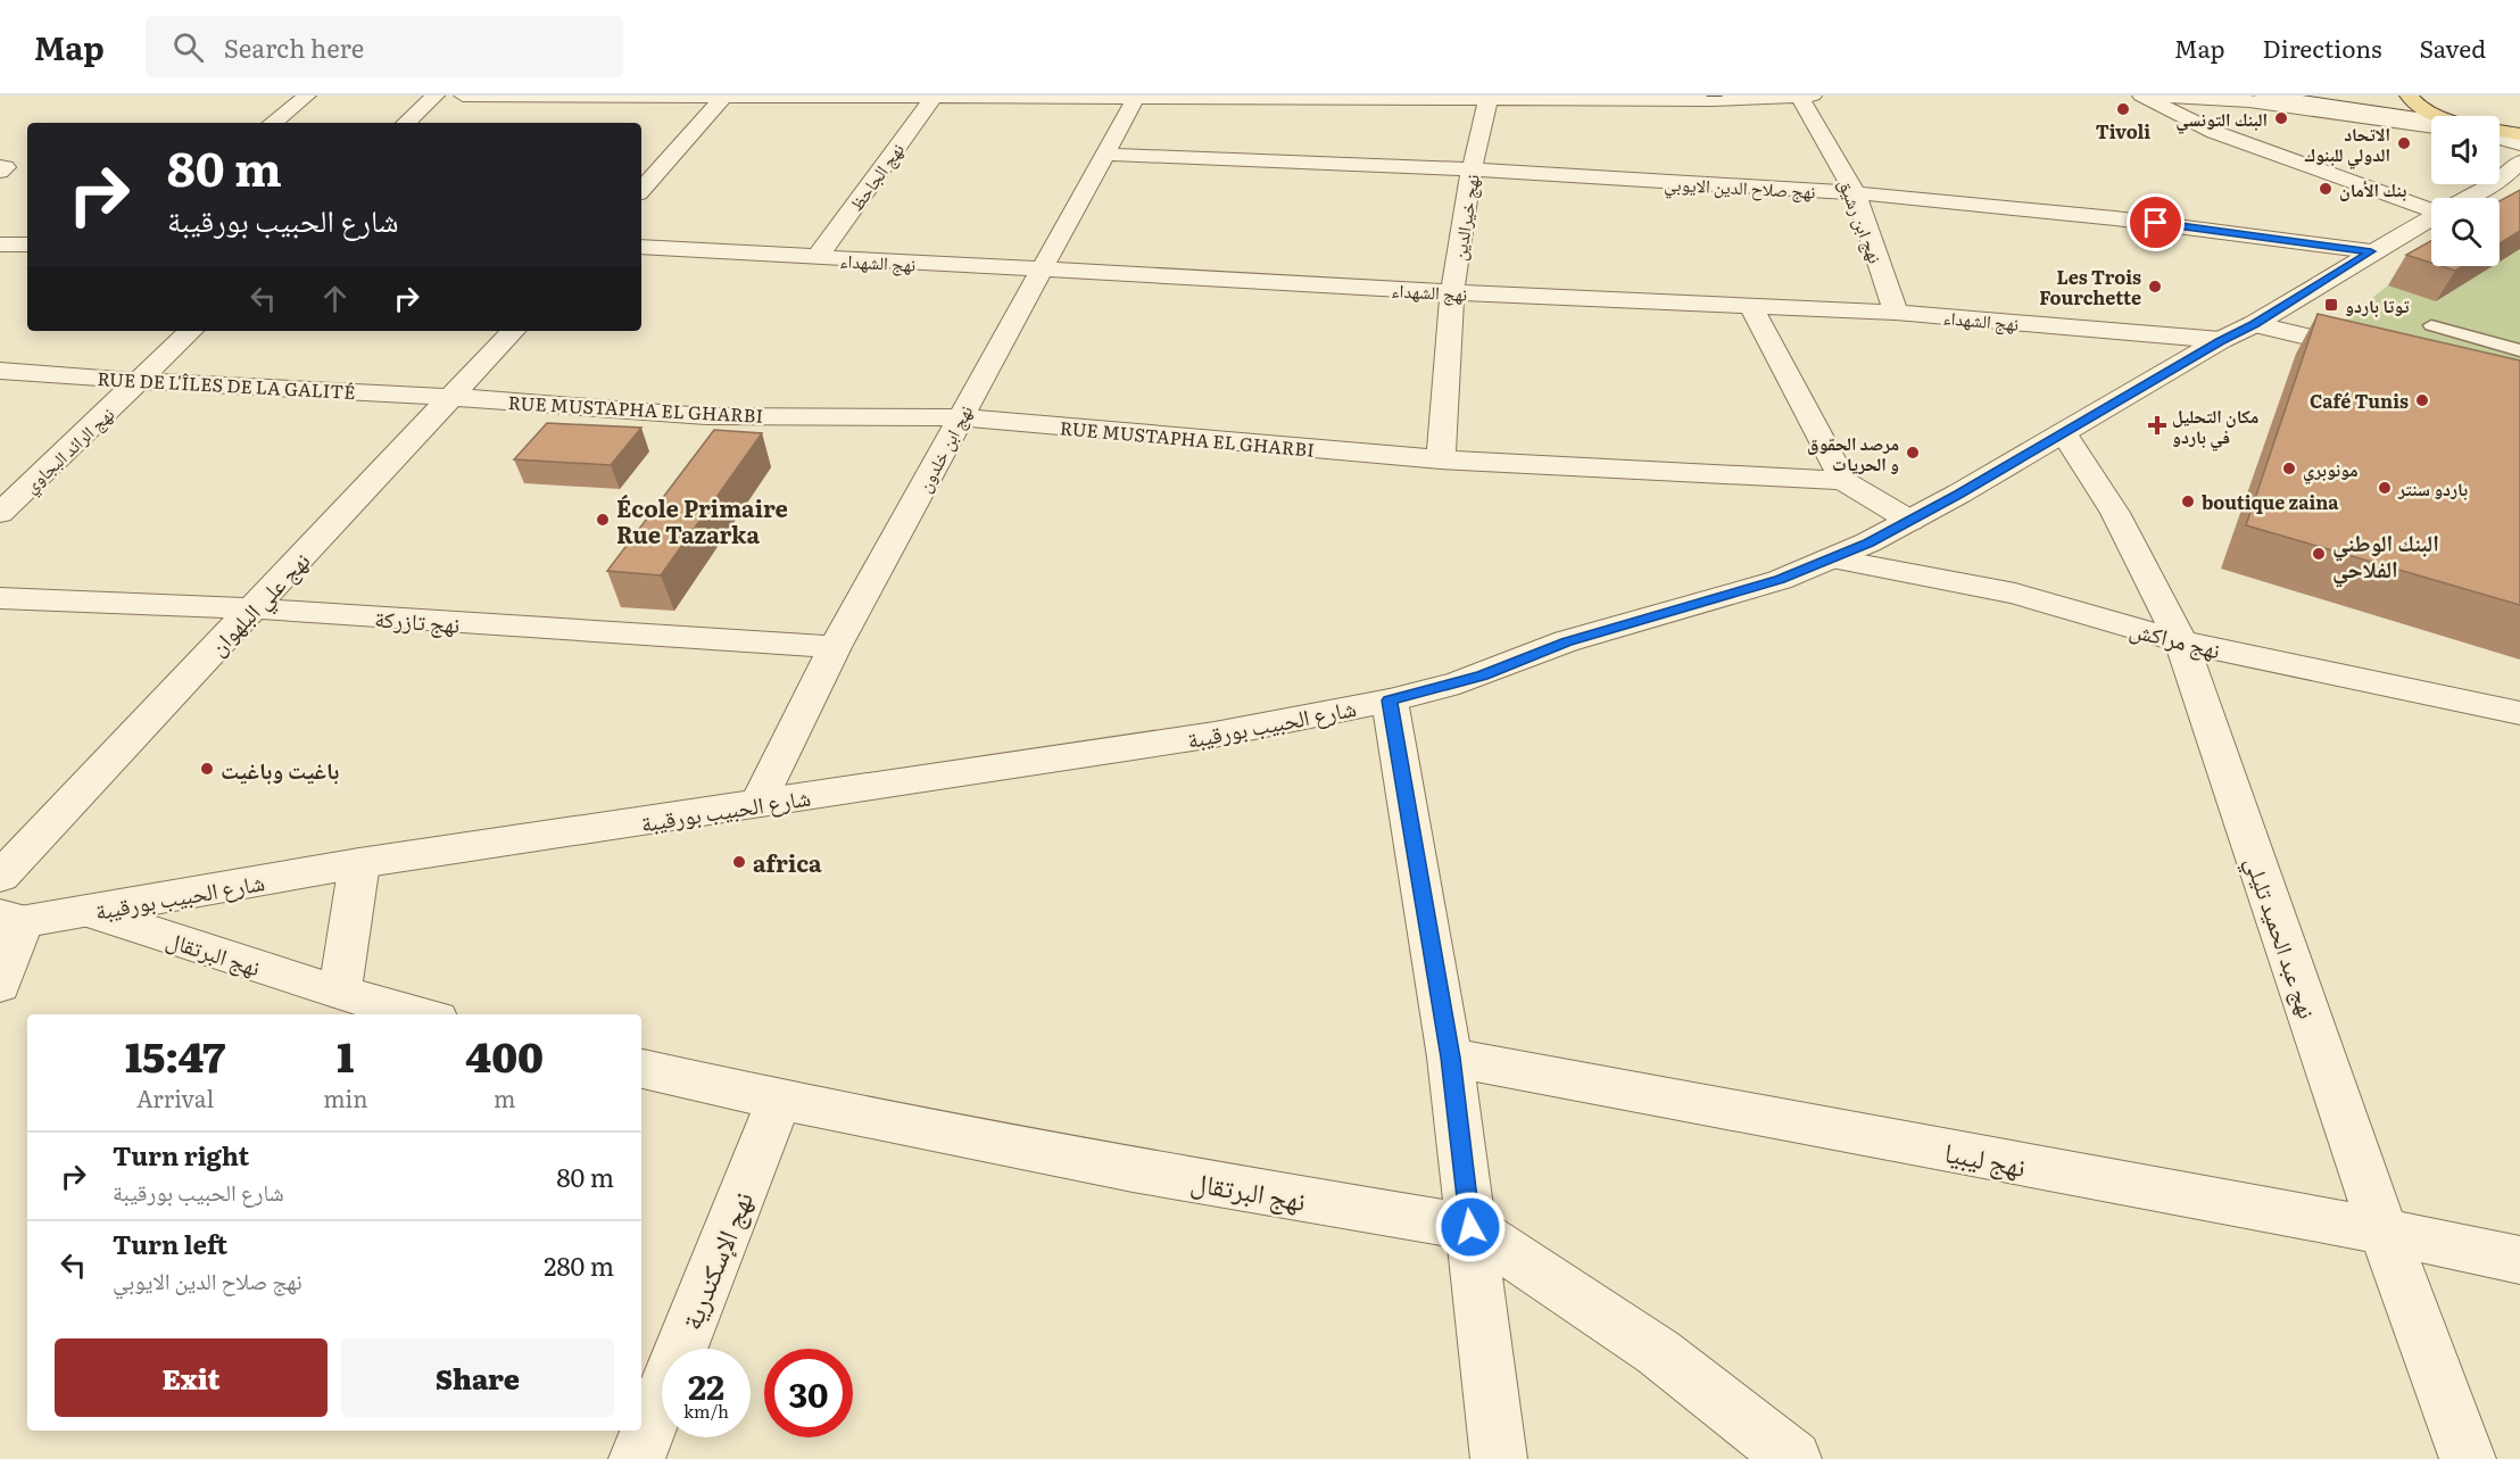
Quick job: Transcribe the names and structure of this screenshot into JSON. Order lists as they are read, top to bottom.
{
  "streets": {
    "street": [
      "نهج الجاحظ",
      "نهج صلاح الدين الايوبي",
      "نهج خيرالدين",
      "نهج ابن رشيق",
      "نهج الشهداء",
      "RUE DE L'ÎLES DE LA GALITÉ",
      "RUE MUSTAPHA EL GHARBI",
      "نهج ابن خلدون",
      "نهج الرائد البجاوي",
      "نهج علي البلهوان",
      "نهج تازركة",
      "نهج مراكش",
      "شارع الحبيب بورقيبة",
      "نهج عبد الحميد تليلي",
      "نهج البرتقال",
      "نهج ليبيا",
      "نهج الإسكندرية"
    ]
  },
  "crossings": [
    ["نهج الجاحظ", "نهج الشهداء"],
    ["نهج صلاح الدين الايوبي", "نهج خيرالدين"],
    ["نهج صلاح الدين الايوبي", "نهج ابن رشيق"],
    ["نهج صلاح الدين الايوبي", "نهج ابن خلدون"],
    ["نهج صلاح الدين الايوبي", "شارع الحبيب بورقيبة"],
    ["نهج خيرالدين", "نهج الشهداء"],
    ["نهج خيرالدين", "RUE MUSTAPHA EL GHARBI"],
    ["نهج ابن رشيق", "نهج الشهداء"],
    ["نهج الشهداء", "نهج ابن خلدون"],
    ["نهج الشهداء", "شارع الحبيب بورقيبة"],
    ["RUE DE L'ÎLES DE LA GALITÉ", "RUE MUSTAPHA EL GHARBI"],
    ["RUE DE L'ÎLES DE LA GALITÉ", "نهج الرائد البجاوي"],
    ["RUE DE L'ÎLES DE LA GALITÉ", "نهج علي البلهوان"],
    ["RUE MUSTAPHA EL GHARBI", "نهج ابن خلدون"],
    ["RUE MUSTAPHA EL GHARBI", "نهج علي البلهوان"],
    ["RUE MUSTAPHA EL GHARBI", "شارع الحبيب بورقيبة"],
    ["نهج ابن خلدون", "نهج تازركة"],
    ["نهج ابن خلدون", "شارع الحبيب بورقيبة"],
    ["نهج علي البلهوان", "نهج تازركة"],
    ["نهج مراكش", "شارع الحبيب بورقيبة"],
    ["نهج مراكش", "نهج عبد الحميد تليلي"],
    ["شارع الحبيب بورقيبة", "نهج عبد الحميد تليلي"],
    ["شارع الحبيب بورقيبة", "نهج البرتقال"],
    ["نهج عبد الحميد تليلي", "نهج ليبيا"],
    ["نهج البرتقال", "نهج الإسكندرية"]
  ],
  "places": {
    "other": [
      "Tivoli",
      "البنك التونسي",
      "الاتحاد الدولي للبنوك",
      "بنك الأمان",
      "Les Trois Fourchette",
      "Café Tunis",
      "مرصد الحقوق و الحريات",
      "مونوبري",
      "باردو سنتر",
      "boutique zaina",
      "École Primaire Rue Tazarka",
      "البنك الوطني الفلاحي",
      "باغيت وباغيت",
      "africa"
    ],
    "transit": ["توتا باردو"],
    "health": ["مكان التحليل في باردو"]
  },
  "page": {
    "header": "Map",
    "search": "Search here",
    "nav": ["Map", "Directions", "Saved"],
    "turn": ["80 m", "شارع الحبيب بورقيبة"],
    "eta": [
      "15:47",
      "Arrival",
      "1",
      "min",
      "400",
      "m"
    ],
    "list": [
      {
        "name": "Turn right",
        "note": "شارع الحبيب بورقيبة",
        "value": "80 m"
      },
      {
        "name": "Turn left",
        "note": "نهج صلاح الدين الايوبي",
        "value": "280 m"
      }
    ],
    "buttons": ["Exit", "Share"],
    "speed": "22 km/h",
    "limit": "30"
  }
}
